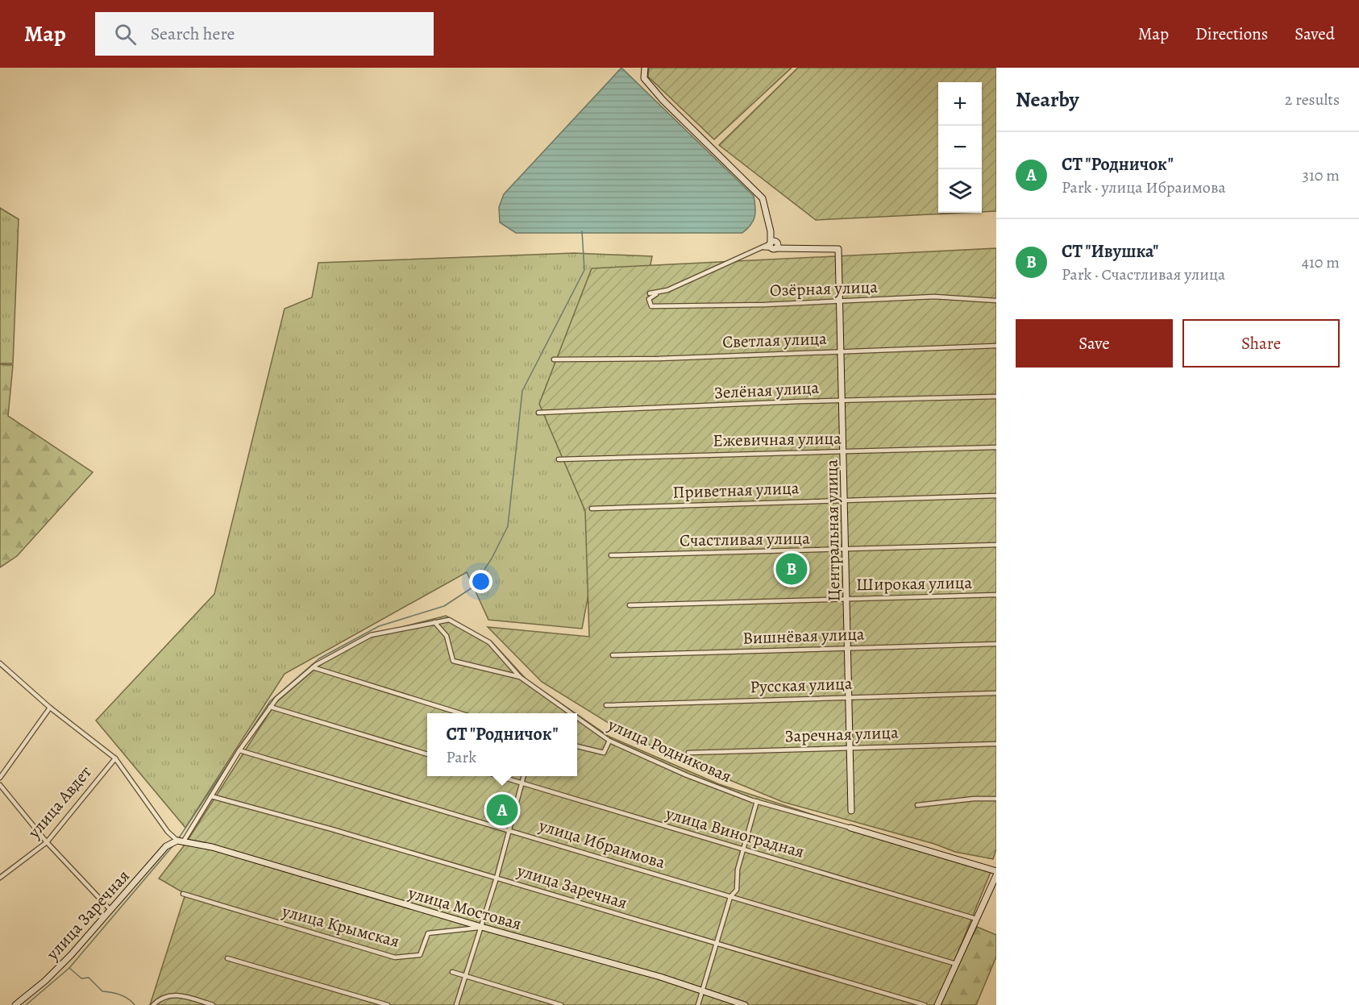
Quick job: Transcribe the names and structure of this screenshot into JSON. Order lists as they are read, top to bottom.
{
  "streets": {
    "street": [
      "Озёрная улица",
      "Светлая улица",
      "Зелёная улица",
      "Ежевичная улица",
      "Приветная улица",
      "Центральная улица",
      "Счастливая улица",
      "Широкая улица",
      "Вишнёвая улица",
      "Русская улица",
      "Заречная улица",
      "улица Родниковая",
      "улица Авдет",
      "улица Виноградная",
      "улица Ибраимова",
      "улица Заречная",
      "улица Мостовая",
      "улица Крымская"
    ]
  },
  "crossings": [
    ["Озёрная улица", "Центральная улица"],
    ["Светлая улица", "Центральная улица"],
    ["Зелёная улица", "Центральная улица"],
    ["Ежевичная улица", "Центральная улица"],
    ["Приветная улица", "Центральная улица"],
    ["Центральная улица", "Счастливая улица"],
    ["Центральная улица", "Широкая улица"],
    ["Центральная улица", "Вишнёвая улица"],
    ["Центральная улица", "Русская улица"],
    ["Центральная улица", "Заречная улица"],
    ["улица Родниковая", "улица Ибраимова"],
    ["улица Родниковая", "улица Заречная"],
    ["улица Родниковая", "улица Мостовая"],
    ["улица Заречная", "улица Мостовая"],
    ["улица Мостовая", "улица Крымская"]
  ],
  "page": {
    "header": "Map",
    "search": "Search here",
    "nav": ["Map", "Directions", "Saved"],
    "heading": ["Nearby", "2 results"],
    "map_buttons": ["+", "−"],
    "list": [
      {
        "mark": "A",
        "name": "СТ \"Родничок\"",
        "note": "Park · улица Ибраимова",
        "value": "310 m"
      },
      {
        "mark": "B",
        "name": "СТ \"Ивушка\"",
        "note": "Park · Счастливая улица",
        "value": "410 m"
      }
    ],
    "buttons": ["Save", "Share"],
    "pins": ["B", "A"],
    "popup": ["СТ \"Родничок\"", "Park"]
  }
}
